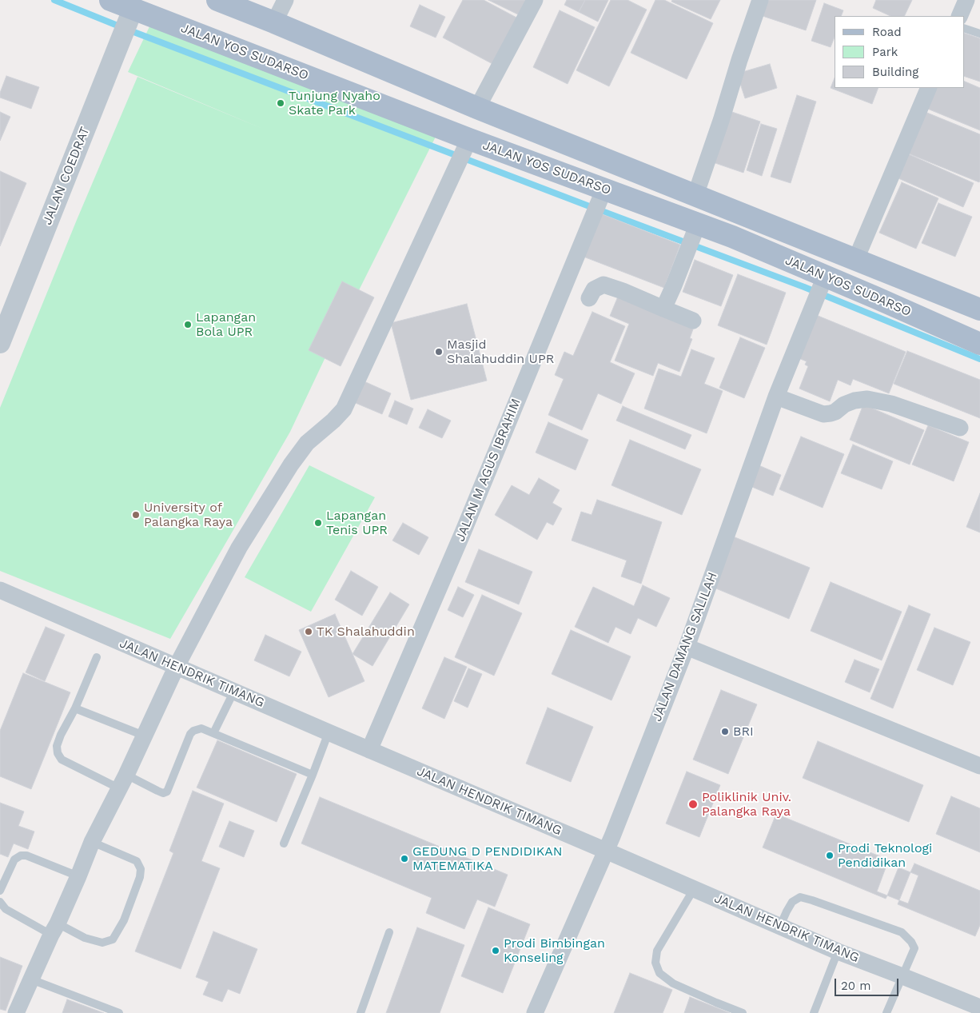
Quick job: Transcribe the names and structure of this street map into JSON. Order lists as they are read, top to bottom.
{
  "streets": {
    "main road": ["JALAN YOS SUDARSO"],
    "street": [
      "JALAN COEDRAT",
      "JALAN M AGUS IBRAHIM",
      "JALAN DAMANG SALILAH",
      "JALAN HENDRIK TIMANG"
    ]
  },
  "crossings": [
    ["JALAN YOS SUDARSO", "JALAN COEDRAT"],
    ["JALAN YOS SUDARSO", "JALAN M AGUS IBRAHIM"],
    ["JALAN YOS SUDARSO", "JALAN DAMANG SALILAH"],
    ["JALAN M AGUS IBRAHIM", "JALAN HENDRIK TIMANG"],
    ["JALAN DAMANG SALILAH", "JALAN HENDRIK TIMANG"]
  ],
  "places": [
    "Tunjung Nyaho Skate Park",
    "Lapangan Bola UPR",
    "Masjid Shalahuddin UPR",
    "University of Palangka Raya",
    "Lapangan Tenis UPR",
    "TK Shalahuddin",
    "BRI",
    "Poliklinik Univ. Palangka Raya",
    "Prodi Teknologi Pendidikan",
    "GEDUNG D PENDIDIKAN MATEMATIKA",
    "Prodi Bimbingan Konseling"
  ],
  "legend": ["Road", "Park", "Building"],
  "scale_bar": "20 m"
}
